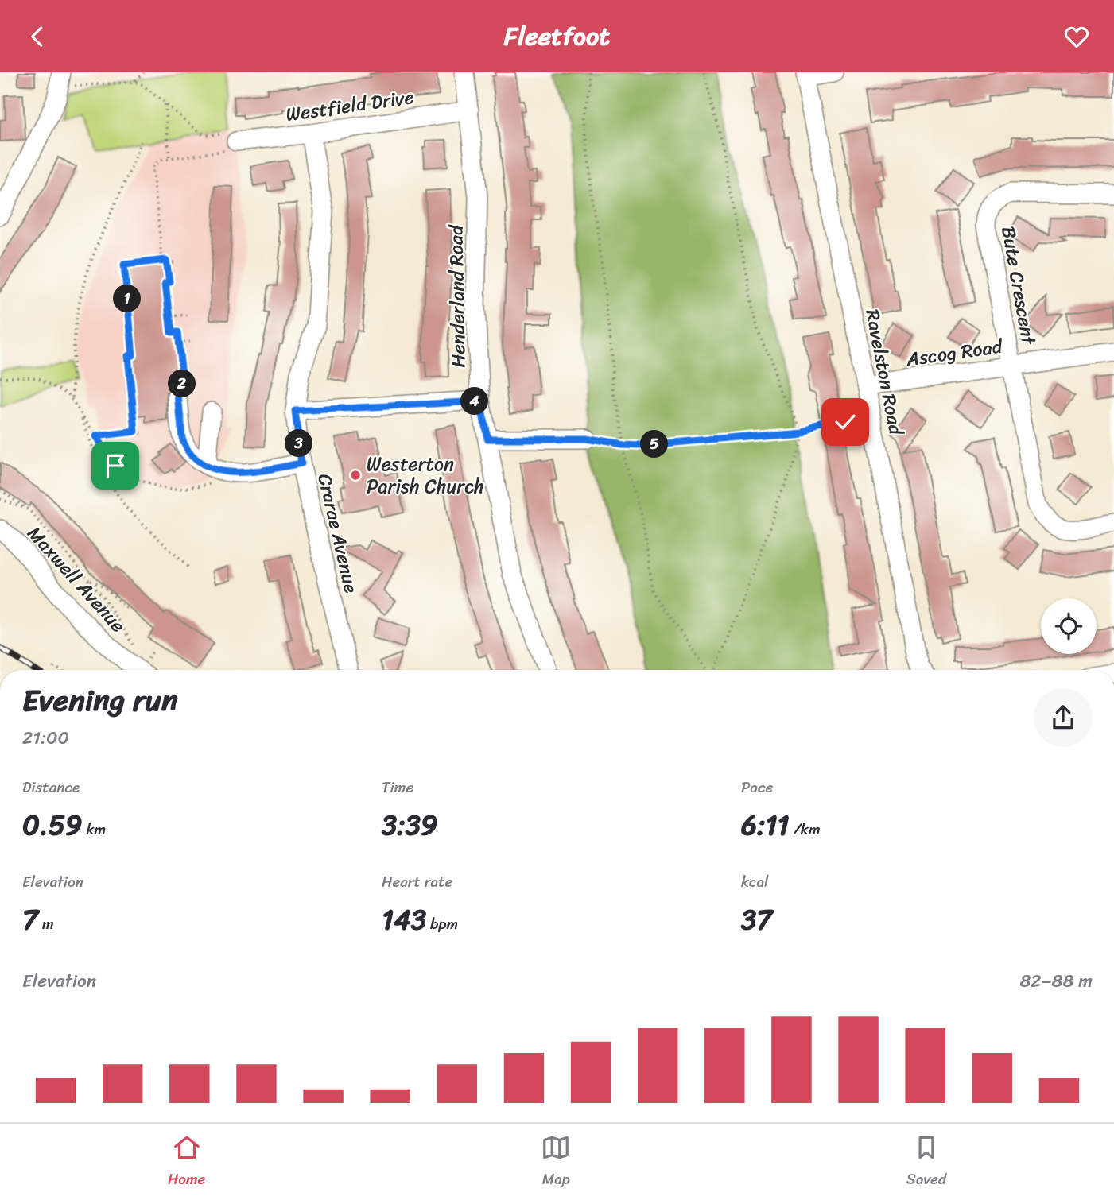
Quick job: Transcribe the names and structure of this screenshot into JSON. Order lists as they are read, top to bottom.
{
  "streets": {
    "street": [
      "Westfield Drive",
      "Bute Crescent",
      "Henderland Road",
      "Ascog Road",
      "Ravelston Road",
      "Crarae Avenue",
      "Maxwell Avenue"
    ]
  },
  "crossings": [
    ["Westfield Drive", "Henderland Road"],
    ["Westfield Drive", "Crarae Avenue"],
    ["Bute Crescent", "Ascog Road"],
    ["Ascog Road", "Ravelston Road"]
  ],
  "places": ["Westerton Parish Church"],
  "page": {
    "header": "Fleetfoot",
    "pins": [
      "1",
      "2",
      "4",
      "3",
      "5"
    ],
    "heading": ["Evening run", "21:00"],
    "stats": [
      ["Distance", "0.59 km"],
      ["Time", "3:39"],
      ["Pace", "6:11 /km"],
      ["Elevation", "7 m"],
      ["Heart rate", "143 bpm"],
      ["kcal", "37"]
    ],
    "chart": ["Elevation", "82–88 m"],
    "tabs": ["Home", "Map", "Saved"]
  }
}
